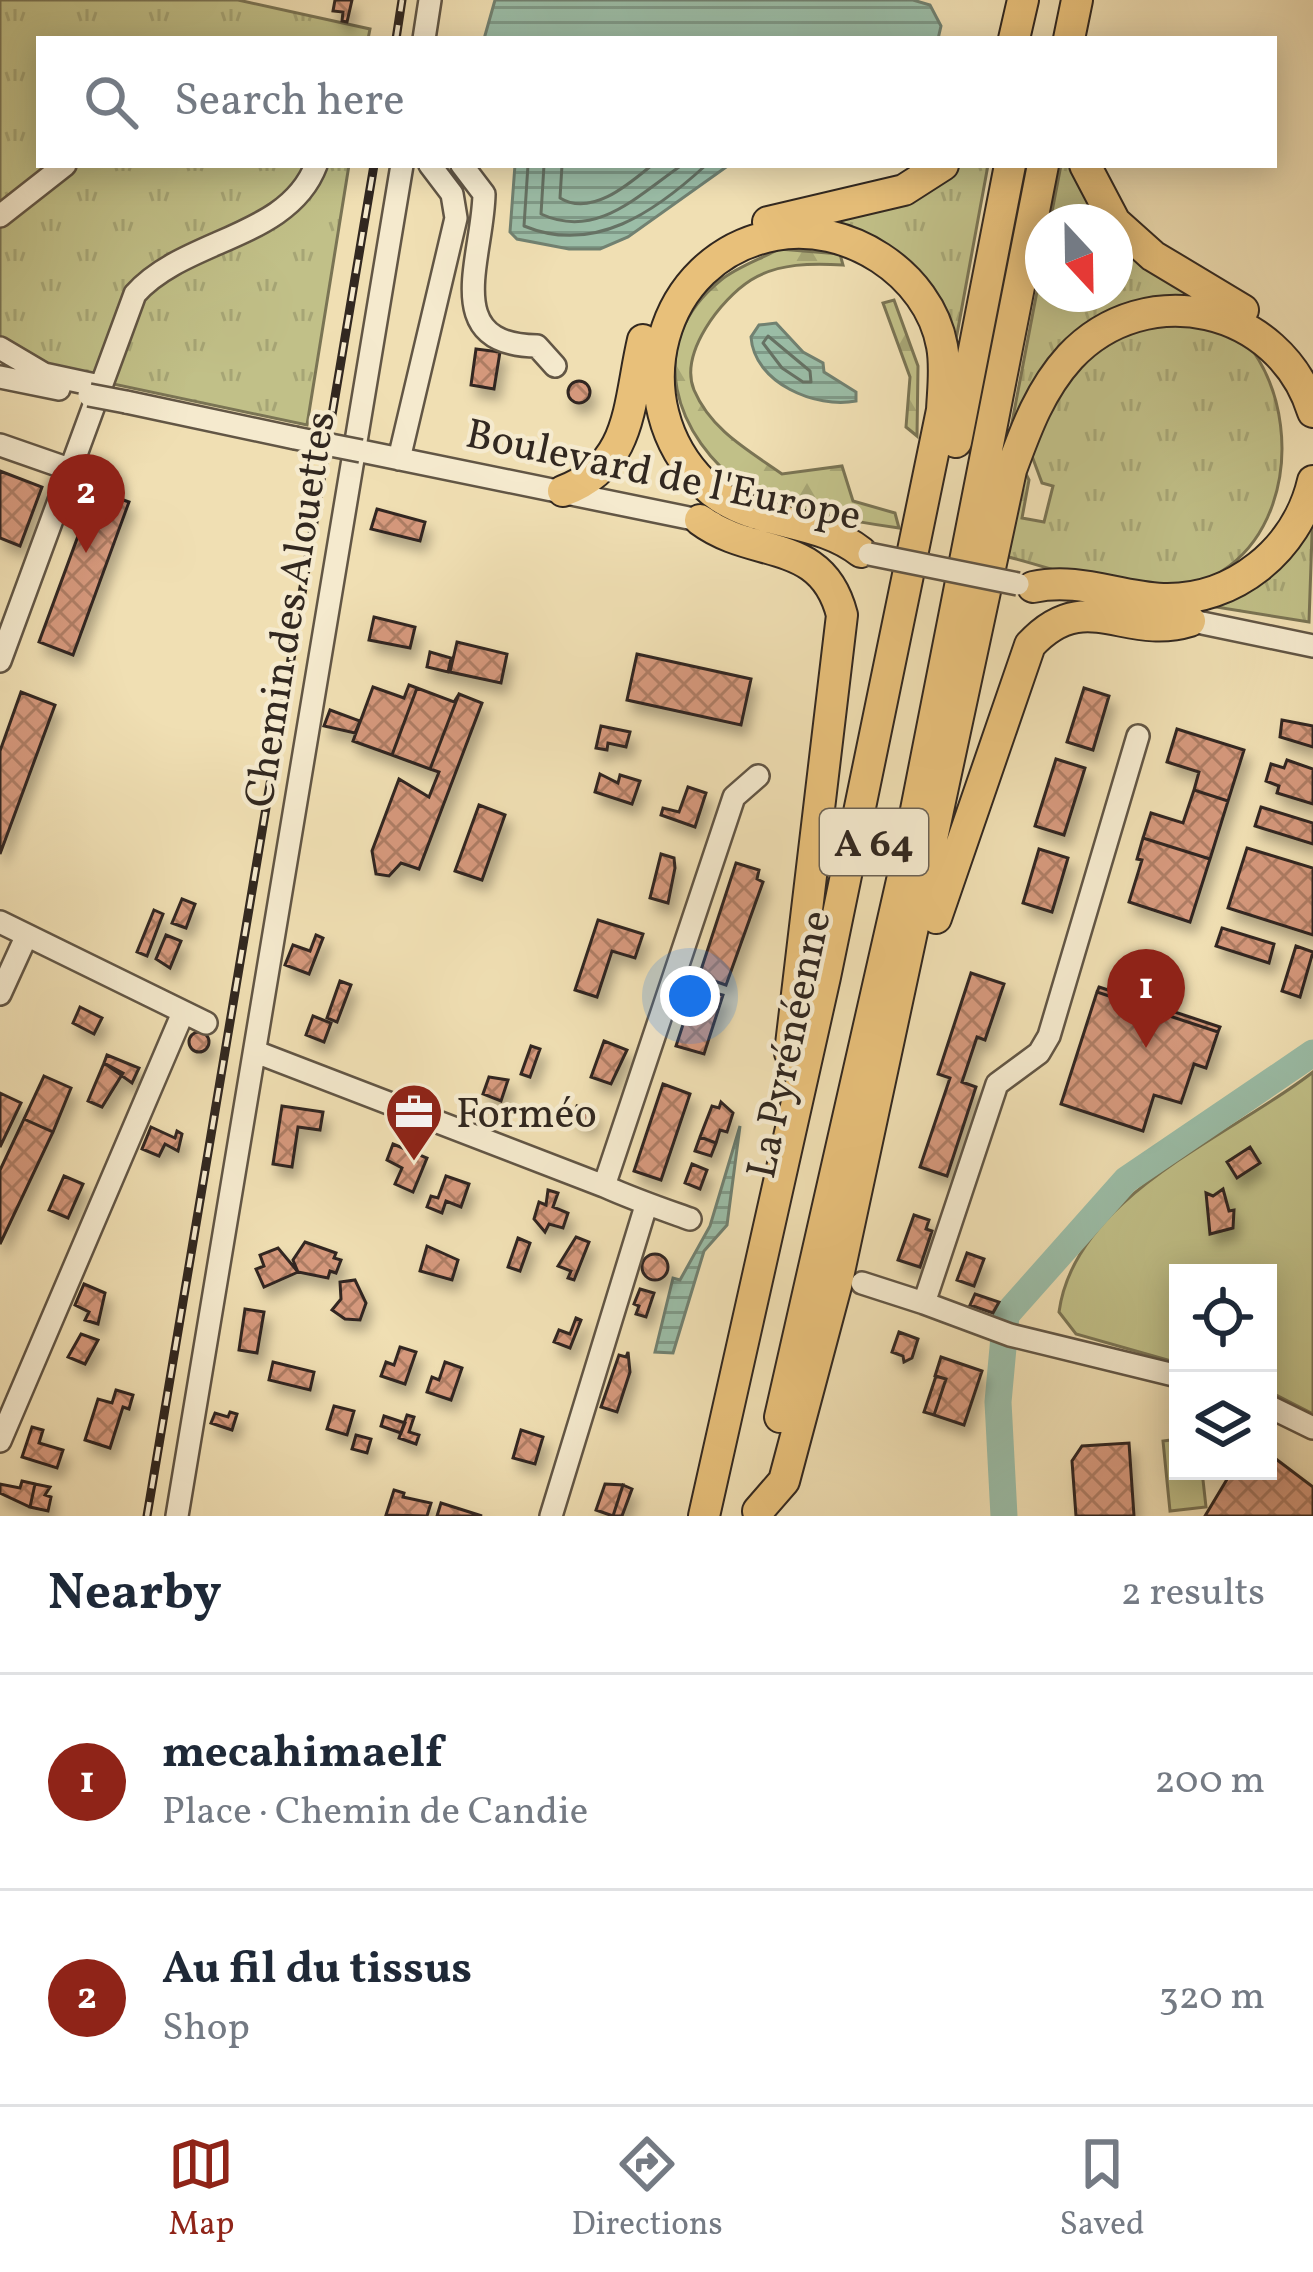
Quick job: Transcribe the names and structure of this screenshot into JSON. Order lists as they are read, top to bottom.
{
  "streets": {
    "highway": ["A 64", "La Pyrénéenne"],
    "street": ["Boulevard de l'Europe", "Chemin des Alouettes"]
  },
  "crossings": [
    ["Boulevard de l'Europe", "Chemin des Alouettes"]
  ],
  "places": {
    "office": ["Forméo"]
  },
  "north": "bottom",
  "page": {
    "search": "Search here",
    "pins": ["2", "1"],
    "heading": ["Nearby", "2 results"],
    "list": [
      {
        "mark": "1",
        "name": "mecahimaelf",
        "note": "Place · Chemin de Candie",
        "value": "200 m"
      },
      {
        "mark": "2",
        "name": "Au fil du tissus",
        "note": "Shop",
        "value": "320 m"
      }
    ],
    "nav": ["Map", "Directions", "Saved"]
  }
}
